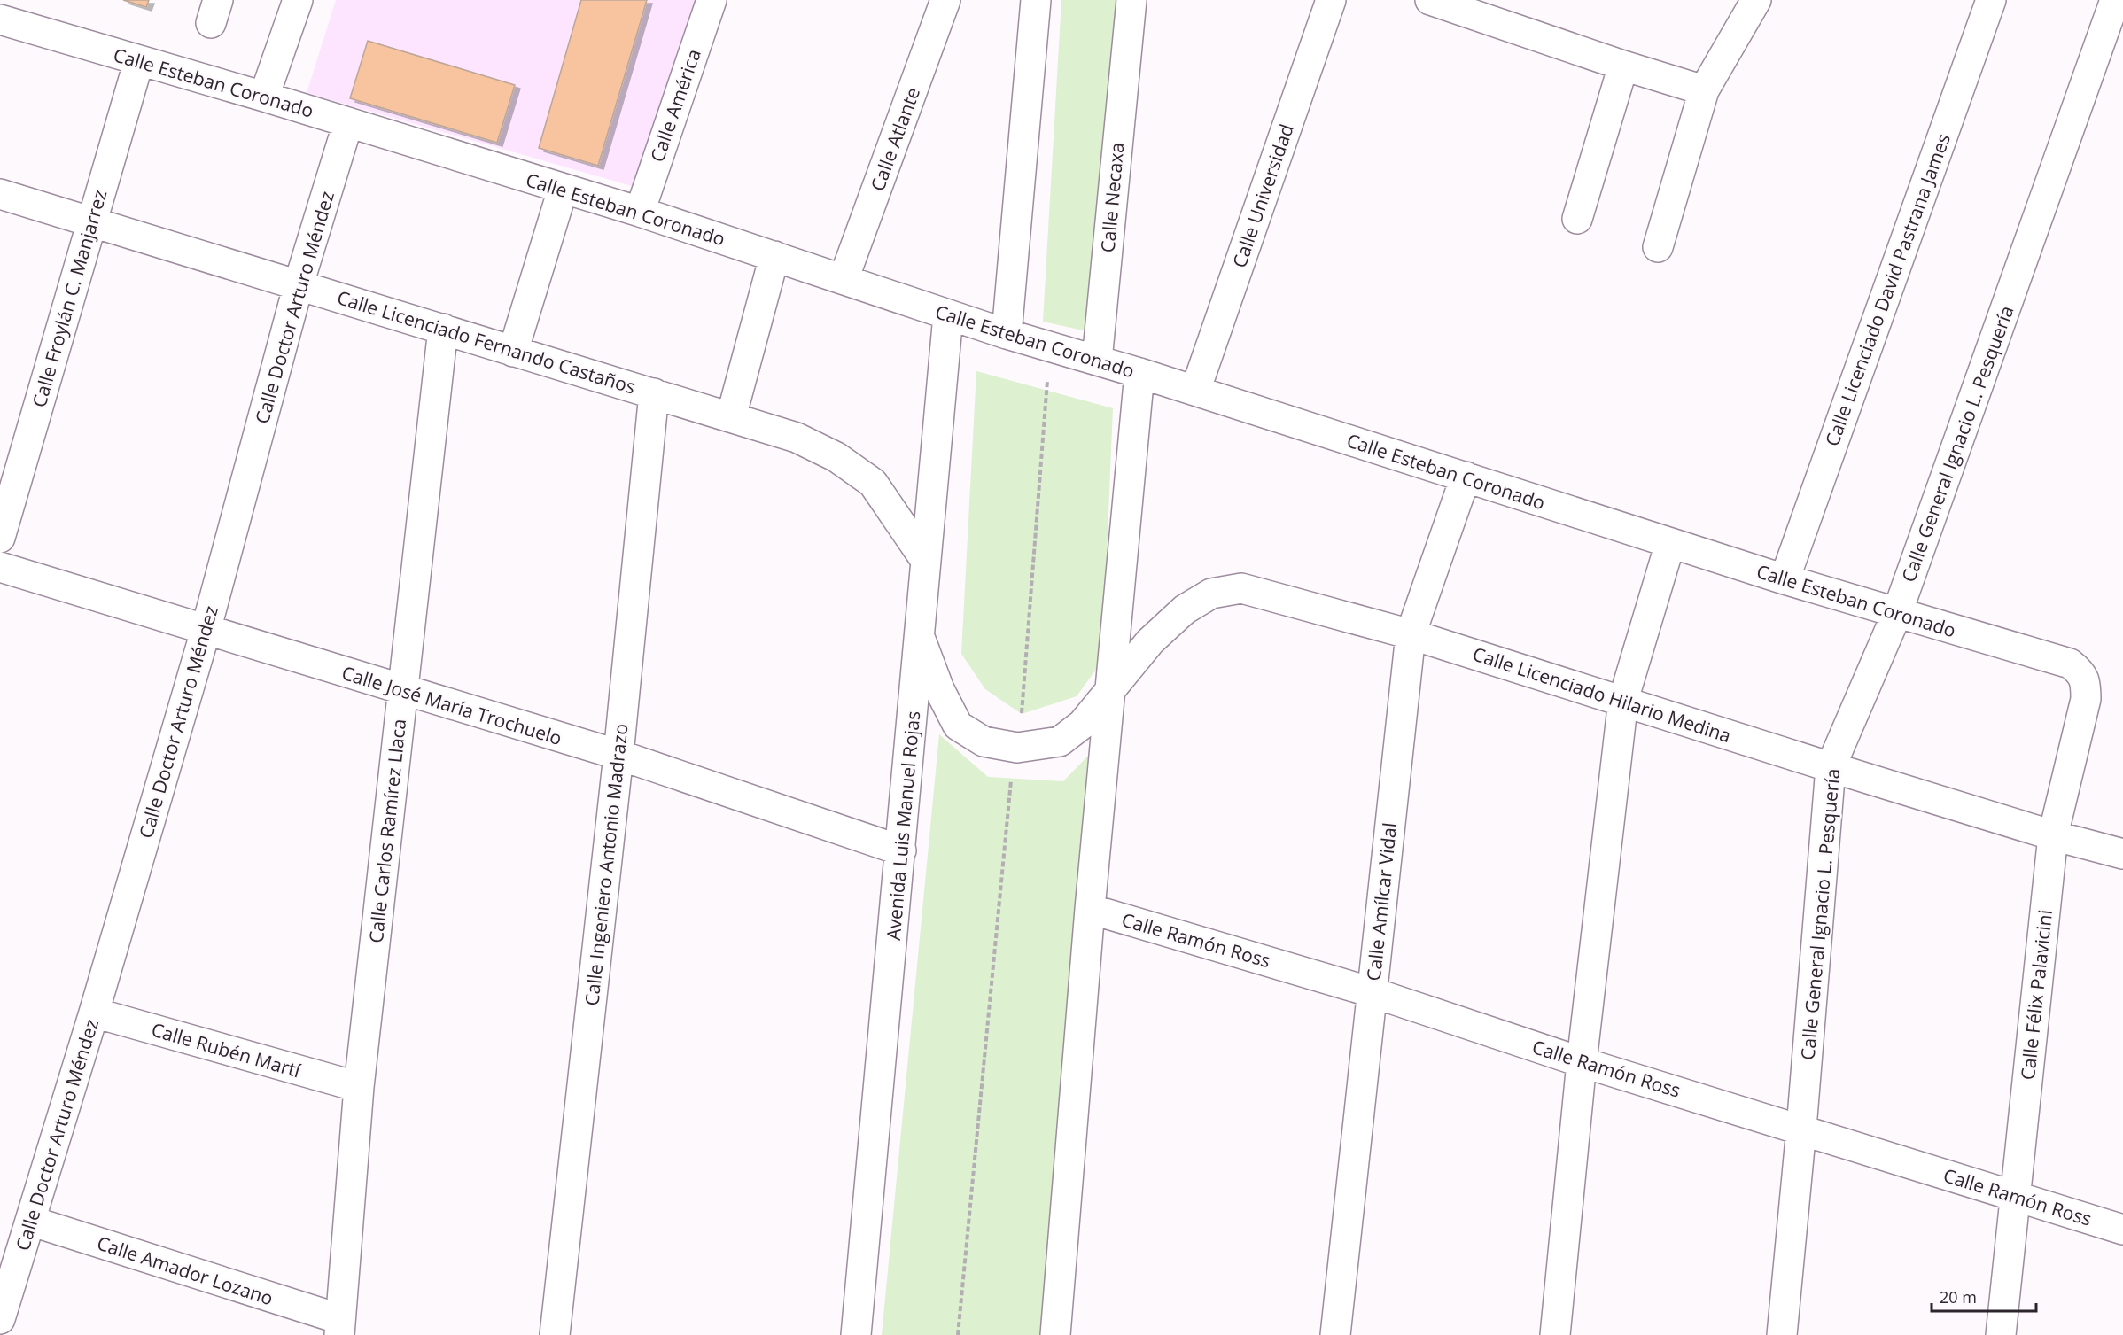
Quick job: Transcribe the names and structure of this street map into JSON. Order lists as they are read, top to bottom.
{
  "streets": {
    "street": [
      "Calle Esteban Coronado",
      "Calle América",
      "Calle Atlante",
      "Calle Universidad",
      "Calle Necaxa",
      "Calle Licenciado David Pastrana James",
      "Calle Froylán C. Manjarrez",
      "Calle Doctor Arturo Méndez",
      "Calle Licenciado Fernando Castaños",
      "Calle General Ignacio L. Pesquería",
      "Calle Licenciado Hilario Medina",
      "Calle José María Trochuelo",
      "Avenida Luis Manuel Rojas",
      "Calle Carlos Ramírez Llaca",
      "Calle Ingeniero Antonio Madrazo",
      "Calle Amílcar Vidal",
      "Calle Ramón Ross",
      "Calle Félix Palavicini",
      "Calle Rubén Martí",
      "Calle Amador Lozano"
    ]
  },
  "crossings": [
    ["Calle Esteban Coronado", "Calle América"],
    ["Calle Esteban Coronado", "Calle Atlante"],
    ["Calle Esteban Coronado", "Calle Universidad"],
    ["Calle Esteban Coronado", "Calle Necaxa"],
    ["Calle Esteban Coronado", "Calle Licenciado David Pastrana James"],
    ["Calle Esteban Coronado", "Calle Froylán C. Manjarrez"],
    ["Calle Esteban Coronado", "Calle Doctor Arturo Méndez"],
    ["Calle Esteban Coronado", "Calle General Ignacio L. Pesquería"],
    ["Calle Esteban Coronado", "Avenida Luis Manuel Rojas"],
    ["Calle Esteban Coronado", "Calle Amílcar Vidal"],
    ["Calle Esteban Coronado", "Calle Félix Palavicini"],
    ["Calle Froylán C. Manjarrez", "Calle Licenciado Fernando Castaños"],
    ["Calle Doctor Arturo Méndez", "Calle Licenciado Fernando Castaños"],
    ["Calle Doctor Arturo Méndez", "Calle José María Trochuelo"],
    ["Calle Doctor Arturo Méndez", "Calle Rubén Martí"],
    ["Calle Doctor Arturo Méndez", "Calle Amador Lozano"],
    ["Calle Licenciado Fernando Castaños", "Avenida Luis Manuel Rojas"],
    ["Calle Licenciado Fernando Castaños", "Calle Carlos Ramírez Llaca"],
    ["Calle Licenciado Fernando Castaños", "Calle Ingeniero Antonio Madrazo"],
    ["Calle General Ignacio L. Pesquería", "Calle Licenciado Hilario Medina"],
    ["Calle General Ignacio L. Pesquería", "Calle Ramón Ross"],
    ["Calle Licenciado Hilario Medina", "Avenida Luis Manuel Rojas"],
    ["Calle Licenciado Hilario Medina", "Calle Amílcar Vidal"],
    ["Calle Licenciado Hilario Medina", "Calle Félix Palavicini"],
    ["Calle José María Trochuelo", "Avenida Luis Manuel Rojas"],
    ["Calle José María Trochuelo", "Calle Carlos Ramírez Llaca"],
    ["Calle José María Trochuelo", "Calle Ingeniero Antonio Madrazo"],
    ["Calle Carlos Ramírez Llaca", "Calle Rubén Martí"],
    ["Calle Carlos Ramírez Llaca", "Calle Amador Lozano"],
    ["Calle Amílcar Vidal", "Calle Ramón Ross"],
    ["Calle Ramón Ross", "Calle Félix Palavicini"]
  ],
  "scale_bar": "20 m"
}
